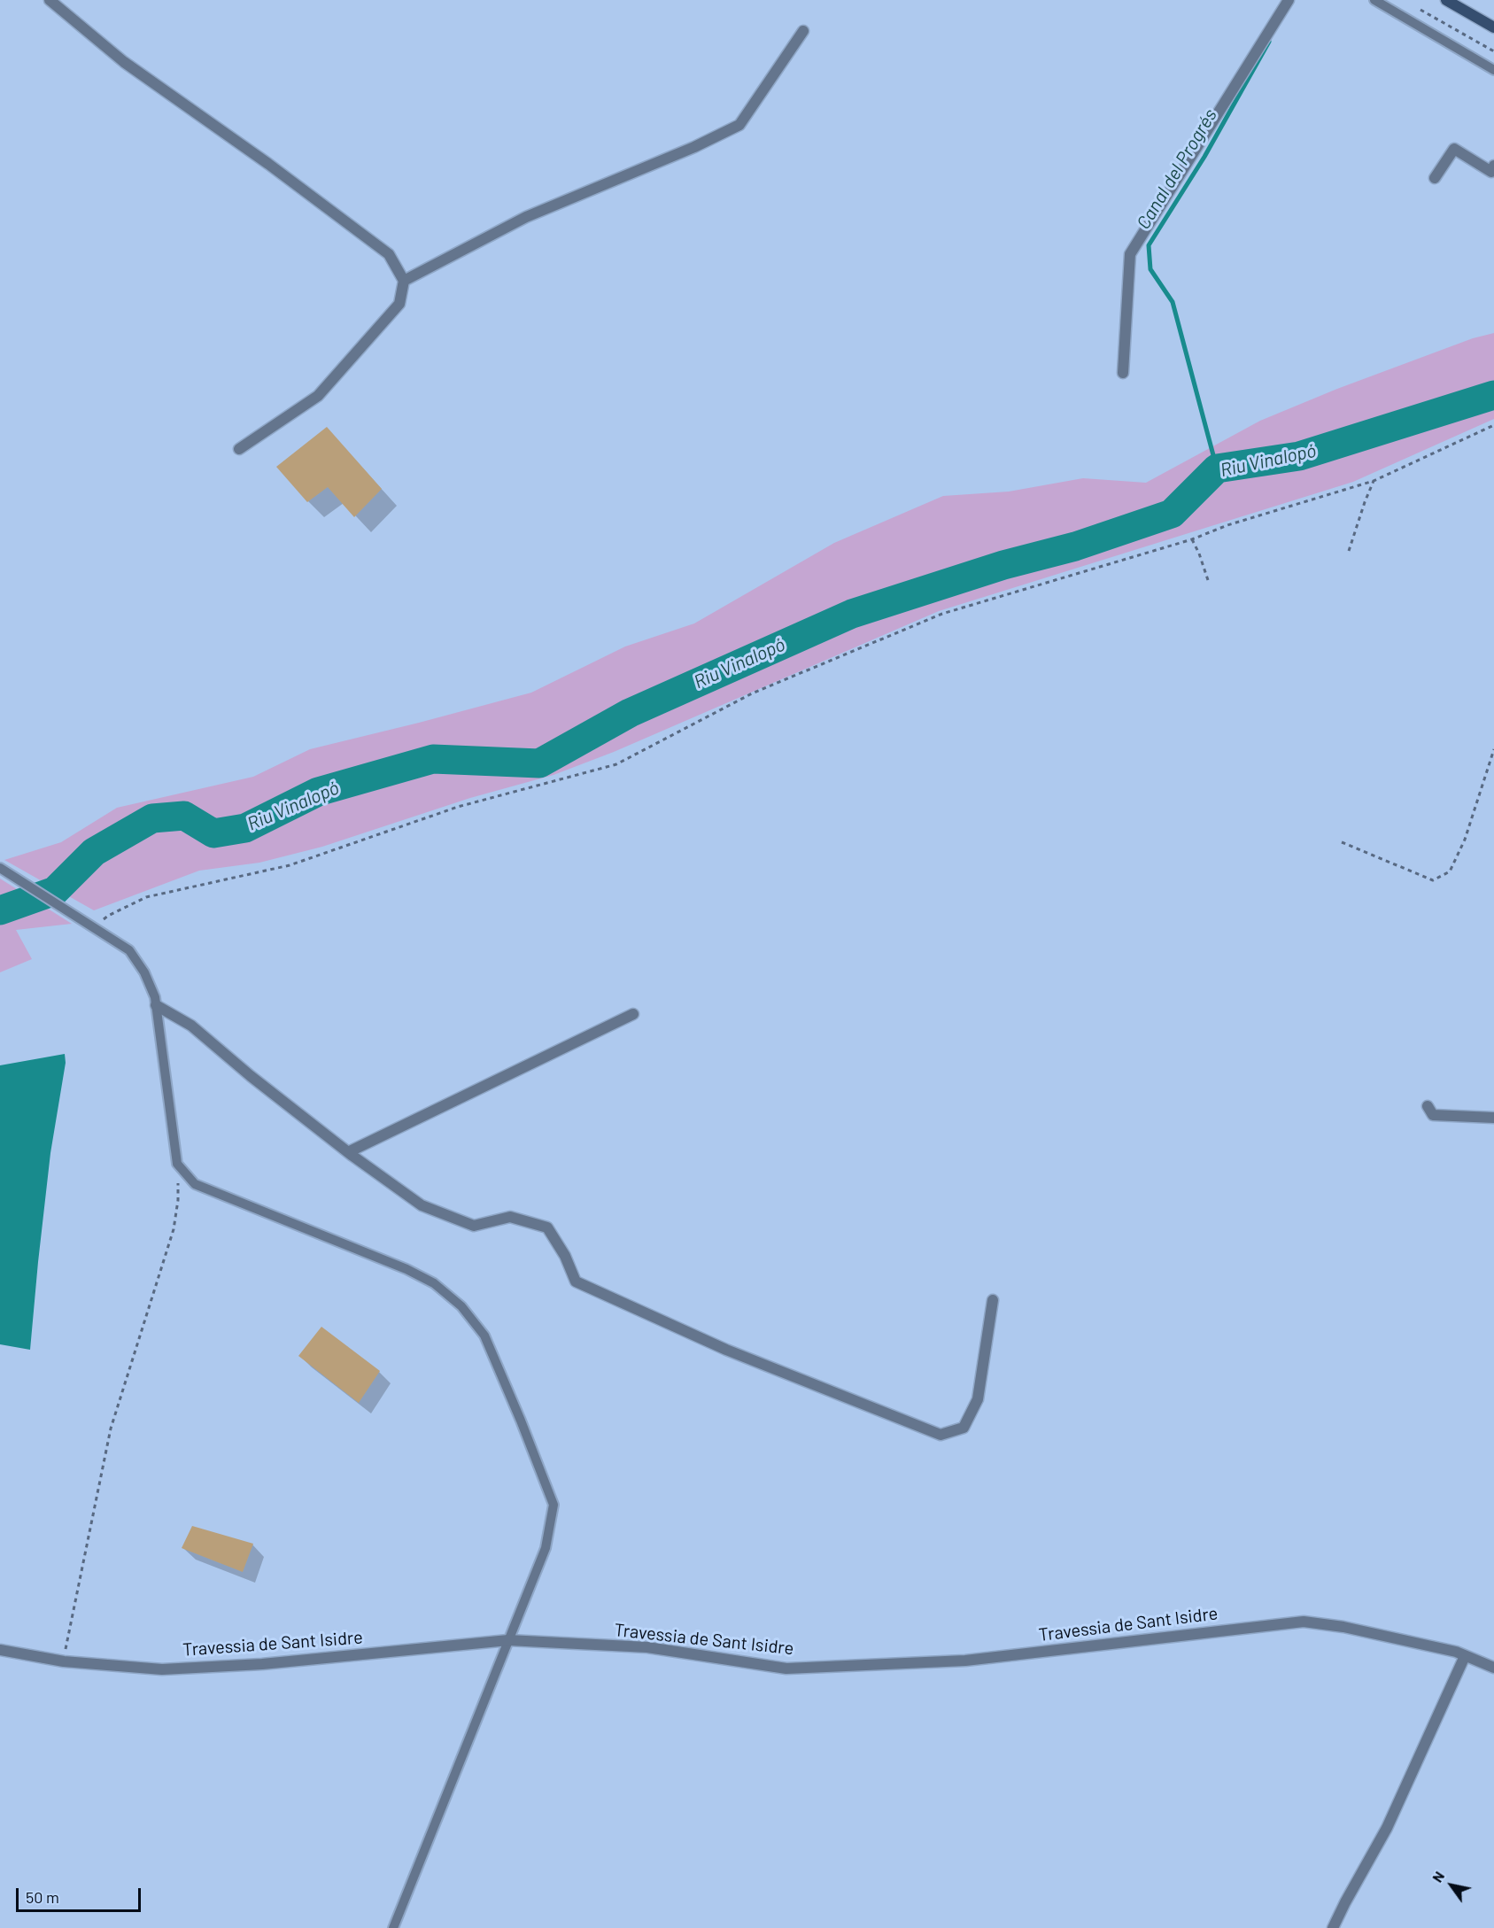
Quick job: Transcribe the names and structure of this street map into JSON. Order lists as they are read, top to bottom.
{
  "streets": {
    "street": ["Travessia de Sant Isidre"]
  },
  "water": ["Canal del Progrés", "Riu Vinalopó"],
  "scale_bar": "50 m",
  "north": "top left"
}
